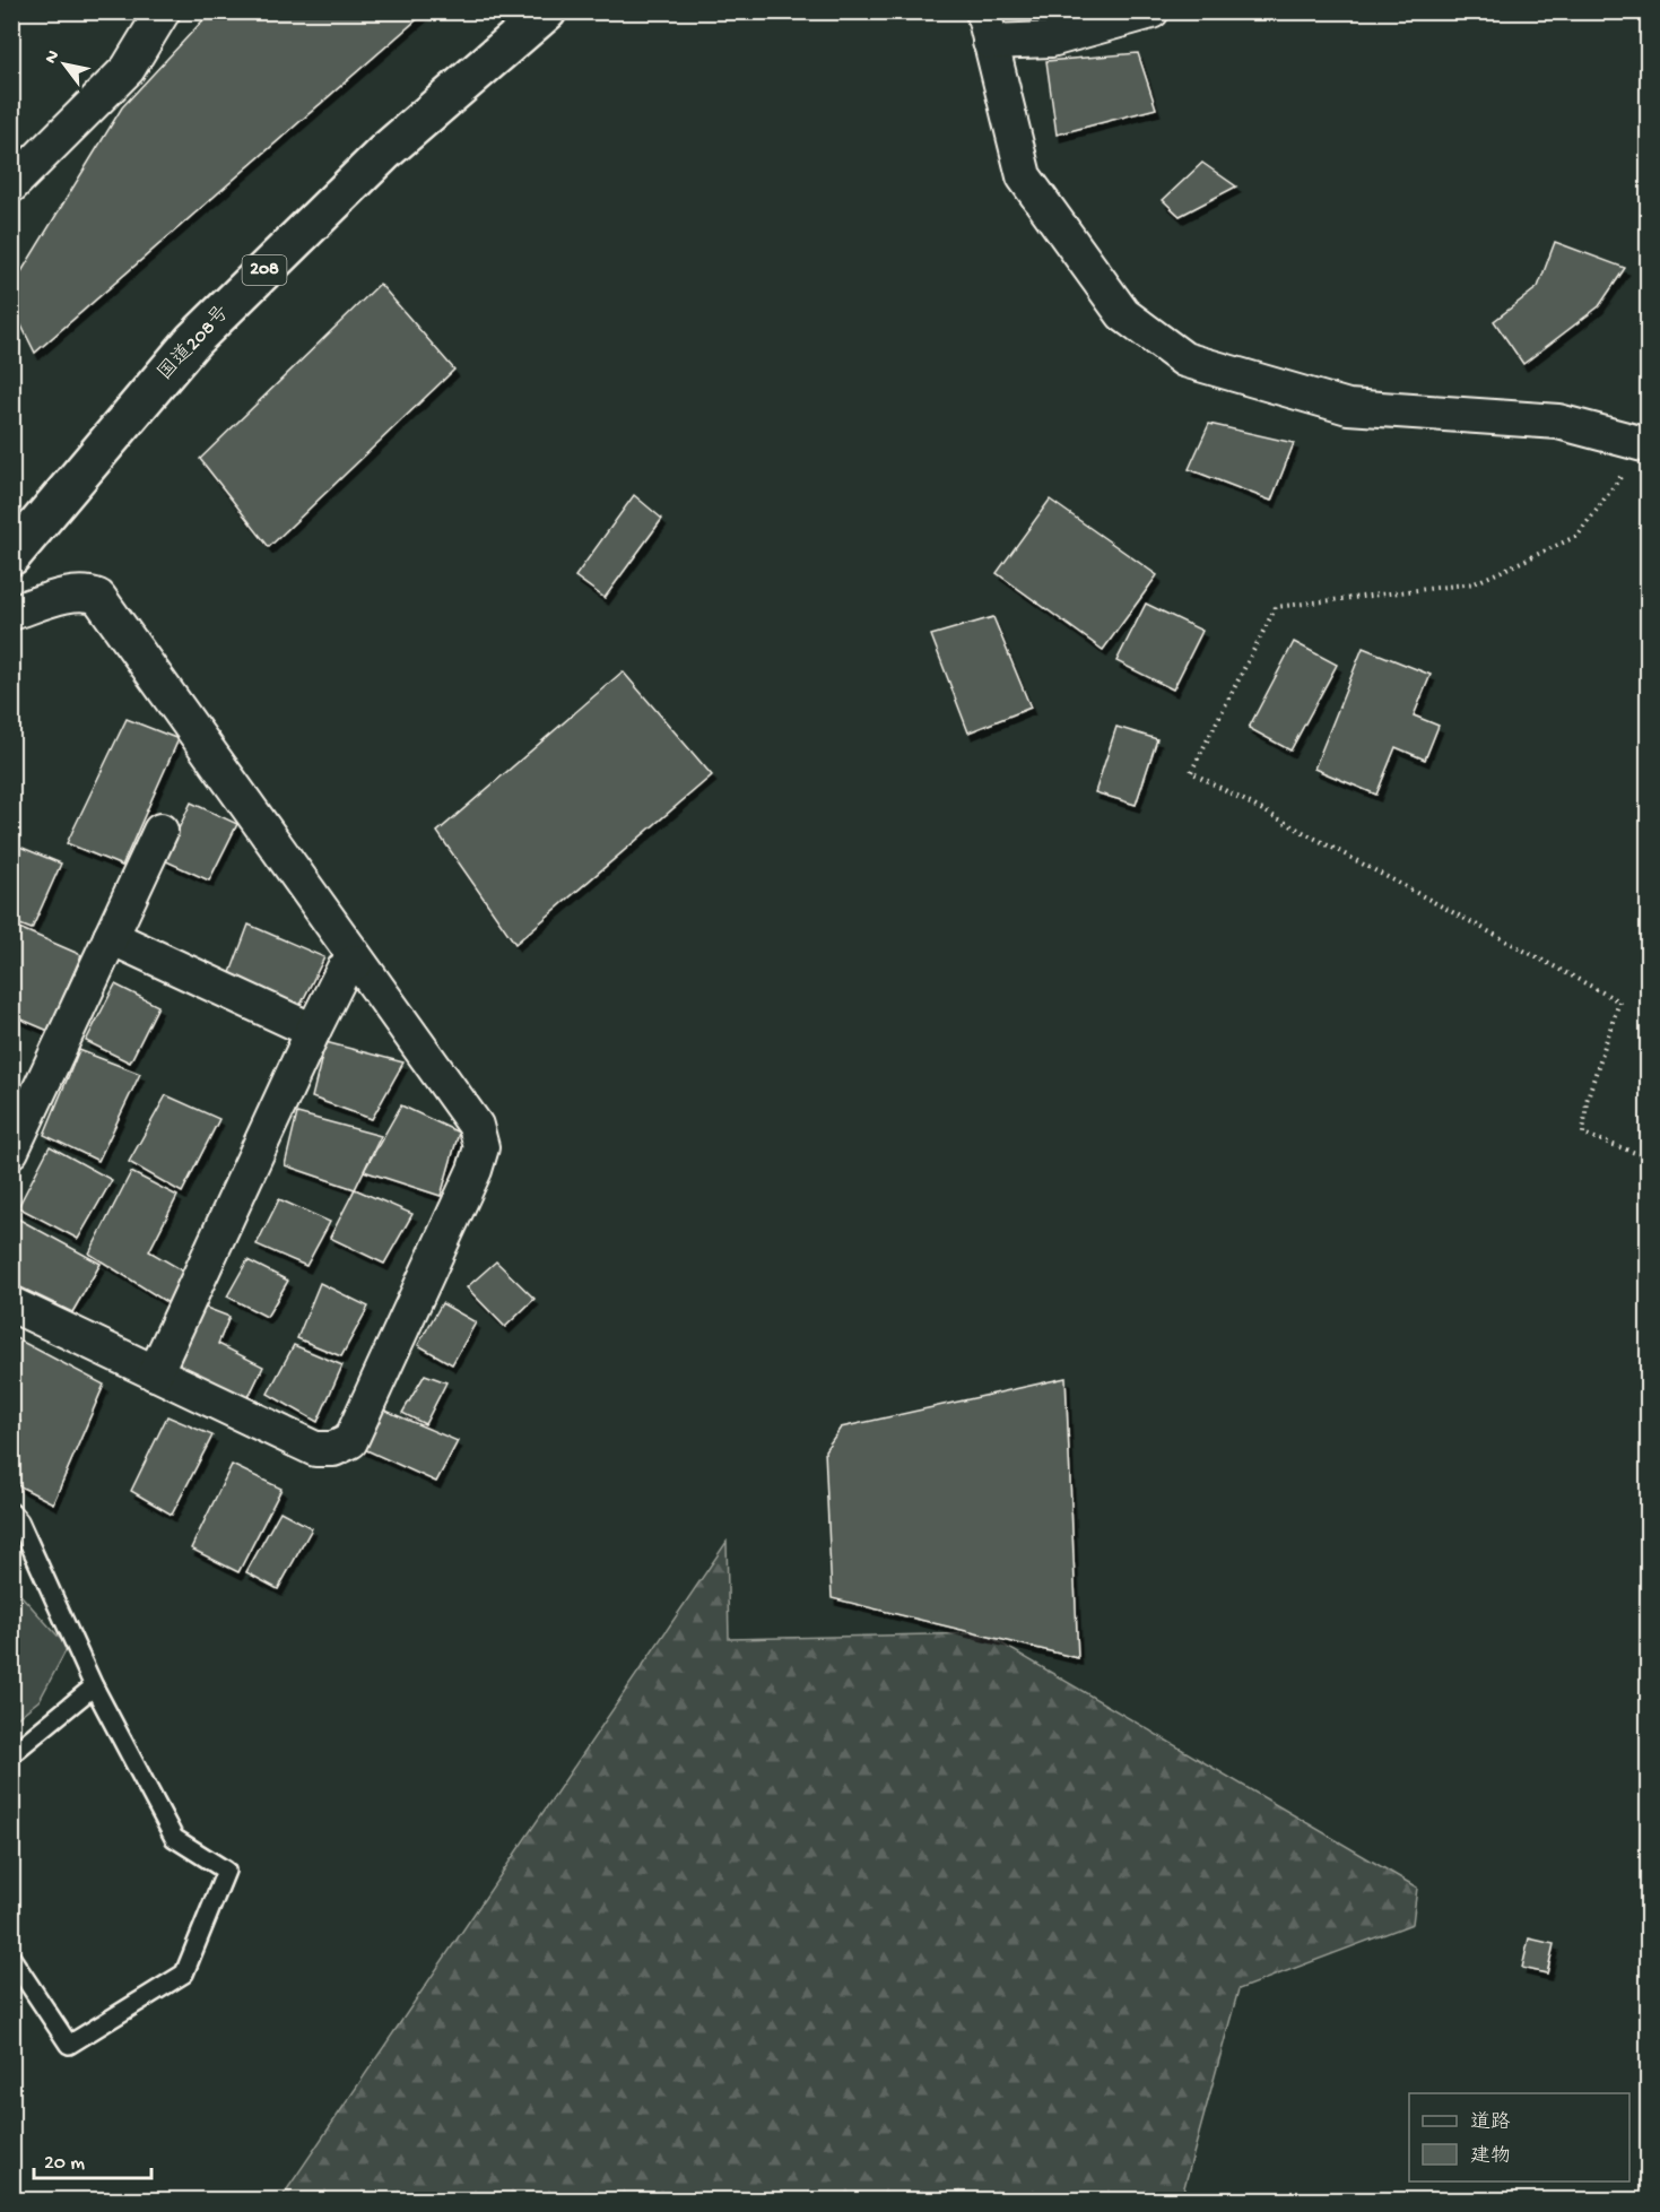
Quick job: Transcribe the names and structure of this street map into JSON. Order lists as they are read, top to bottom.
{
  "streets": {
    "highway": ["208", "国道208号"]
  },
  "legend": ["道路", "建物"],
  "scale_bar": "20 m",
  "north": "top left"
}
